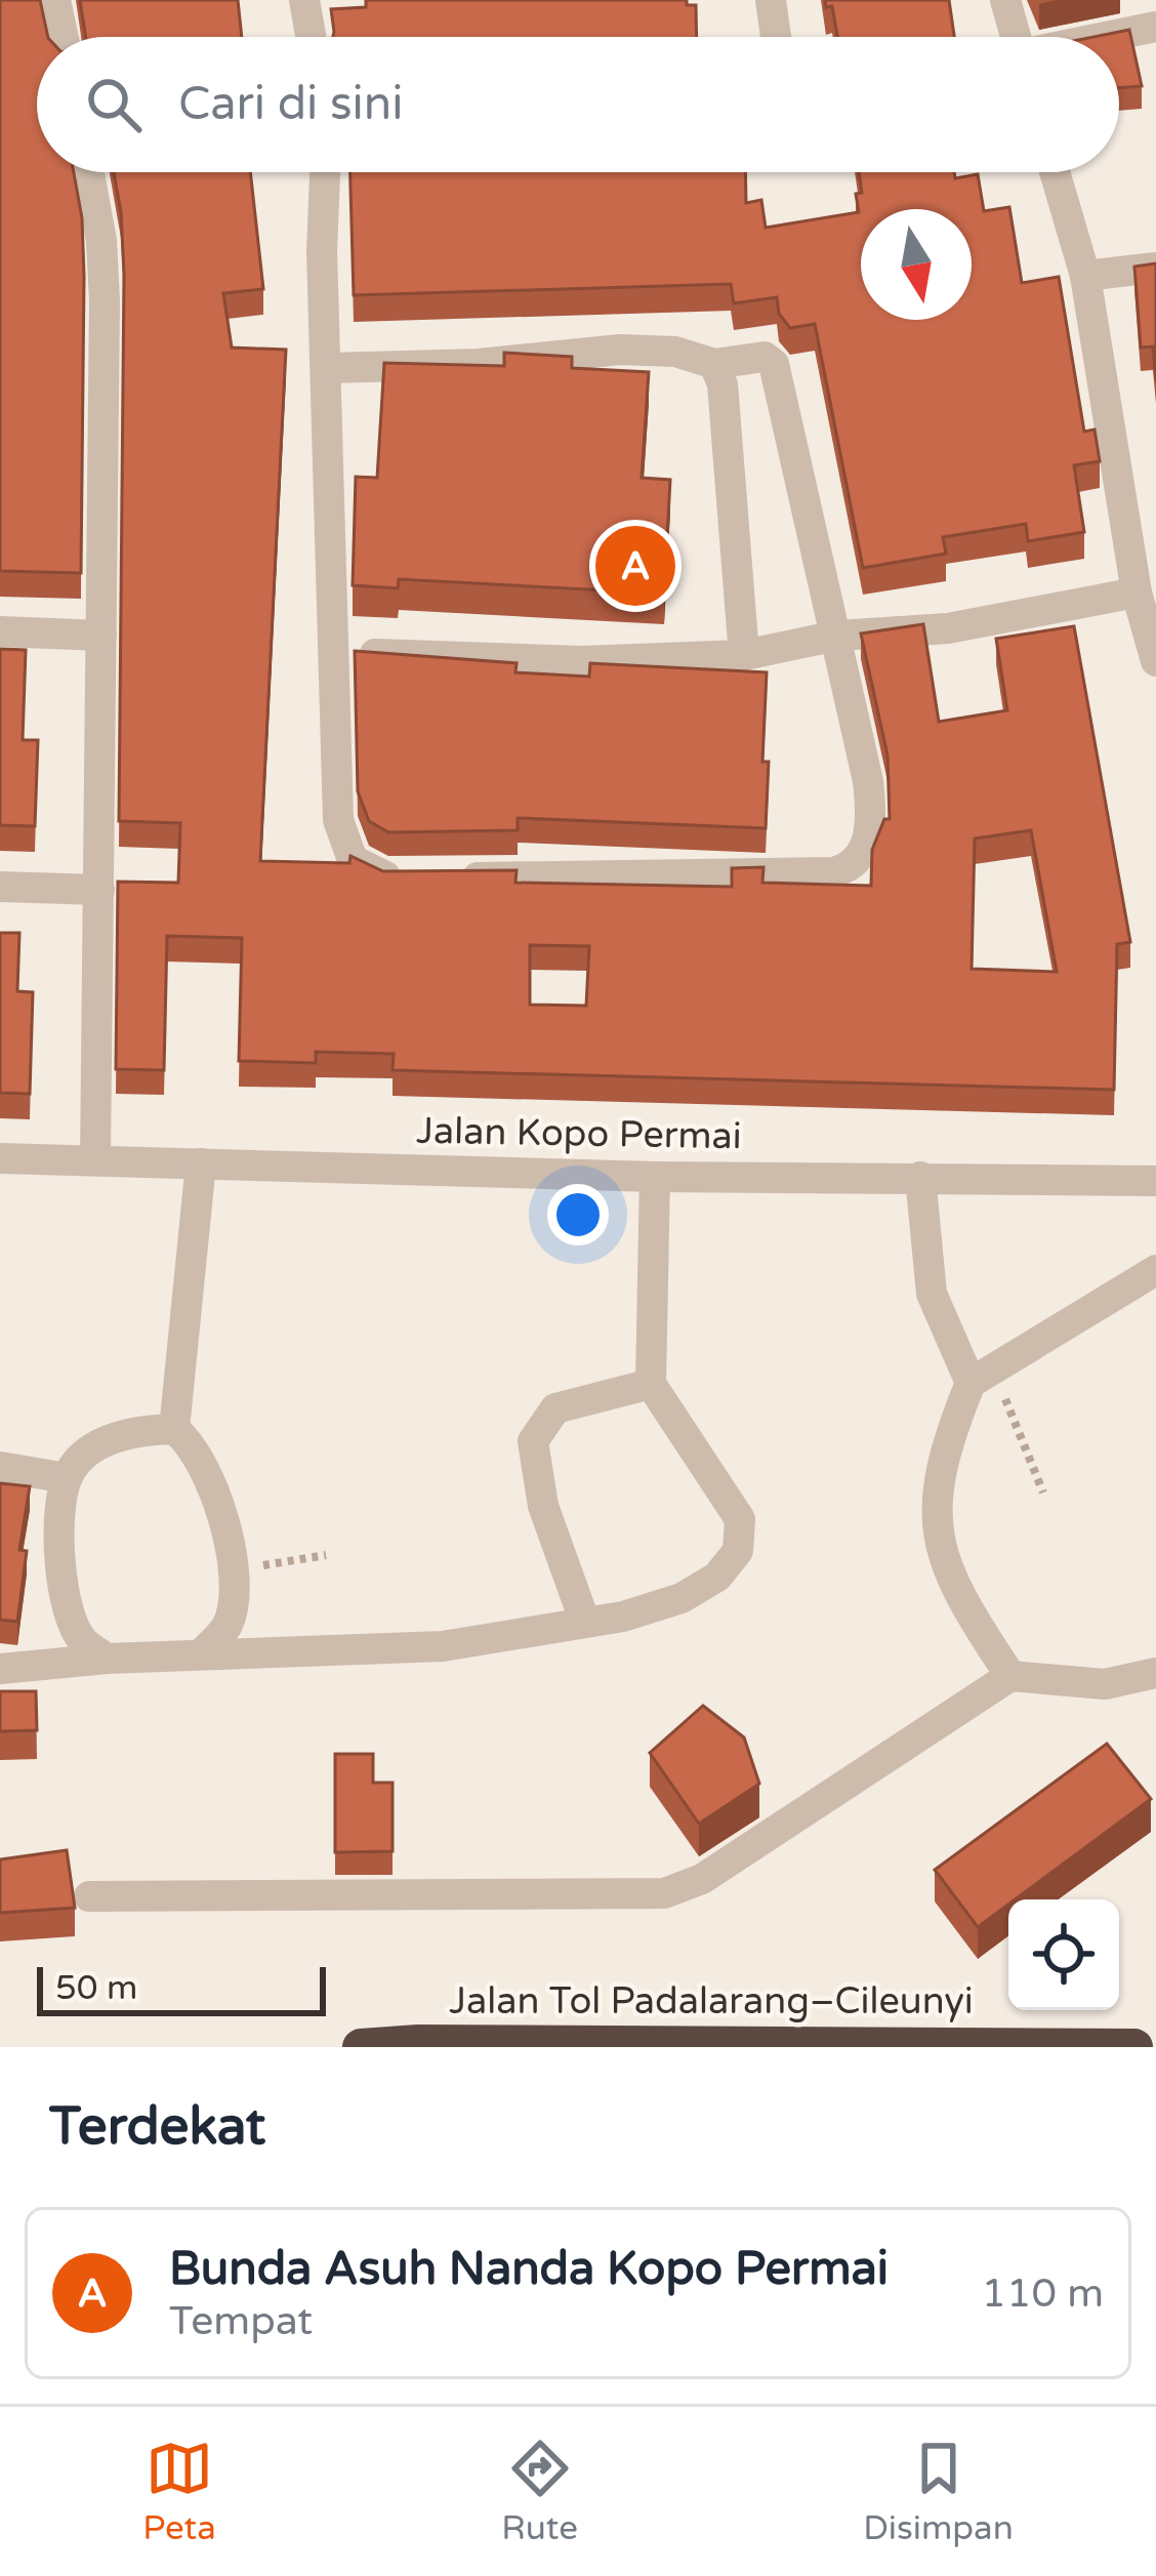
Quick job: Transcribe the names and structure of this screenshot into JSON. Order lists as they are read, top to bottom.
{
  "streets": {
    "highway": ["Jalan Tol Padalarang–Cileunyi"],
    "street": ["Jalan Kopo Permai"]
  },
  "scale_bar": "50 m",
  "north": "bottom",
  "page": {
    "search": "Cari di sini",
    "pins": "A",
    "scale": "50 m",
    "heading": "Terdekat",
    "list": [
      {
        "mark": "A",
        "name": "Bunda Asuh Nanda Kopo Permai",
        "note": "Tempat",
        "value": "110 m"
      }
    ],
    "nav": ["Peta", "Rute", "Disimpan"]
  }
}
